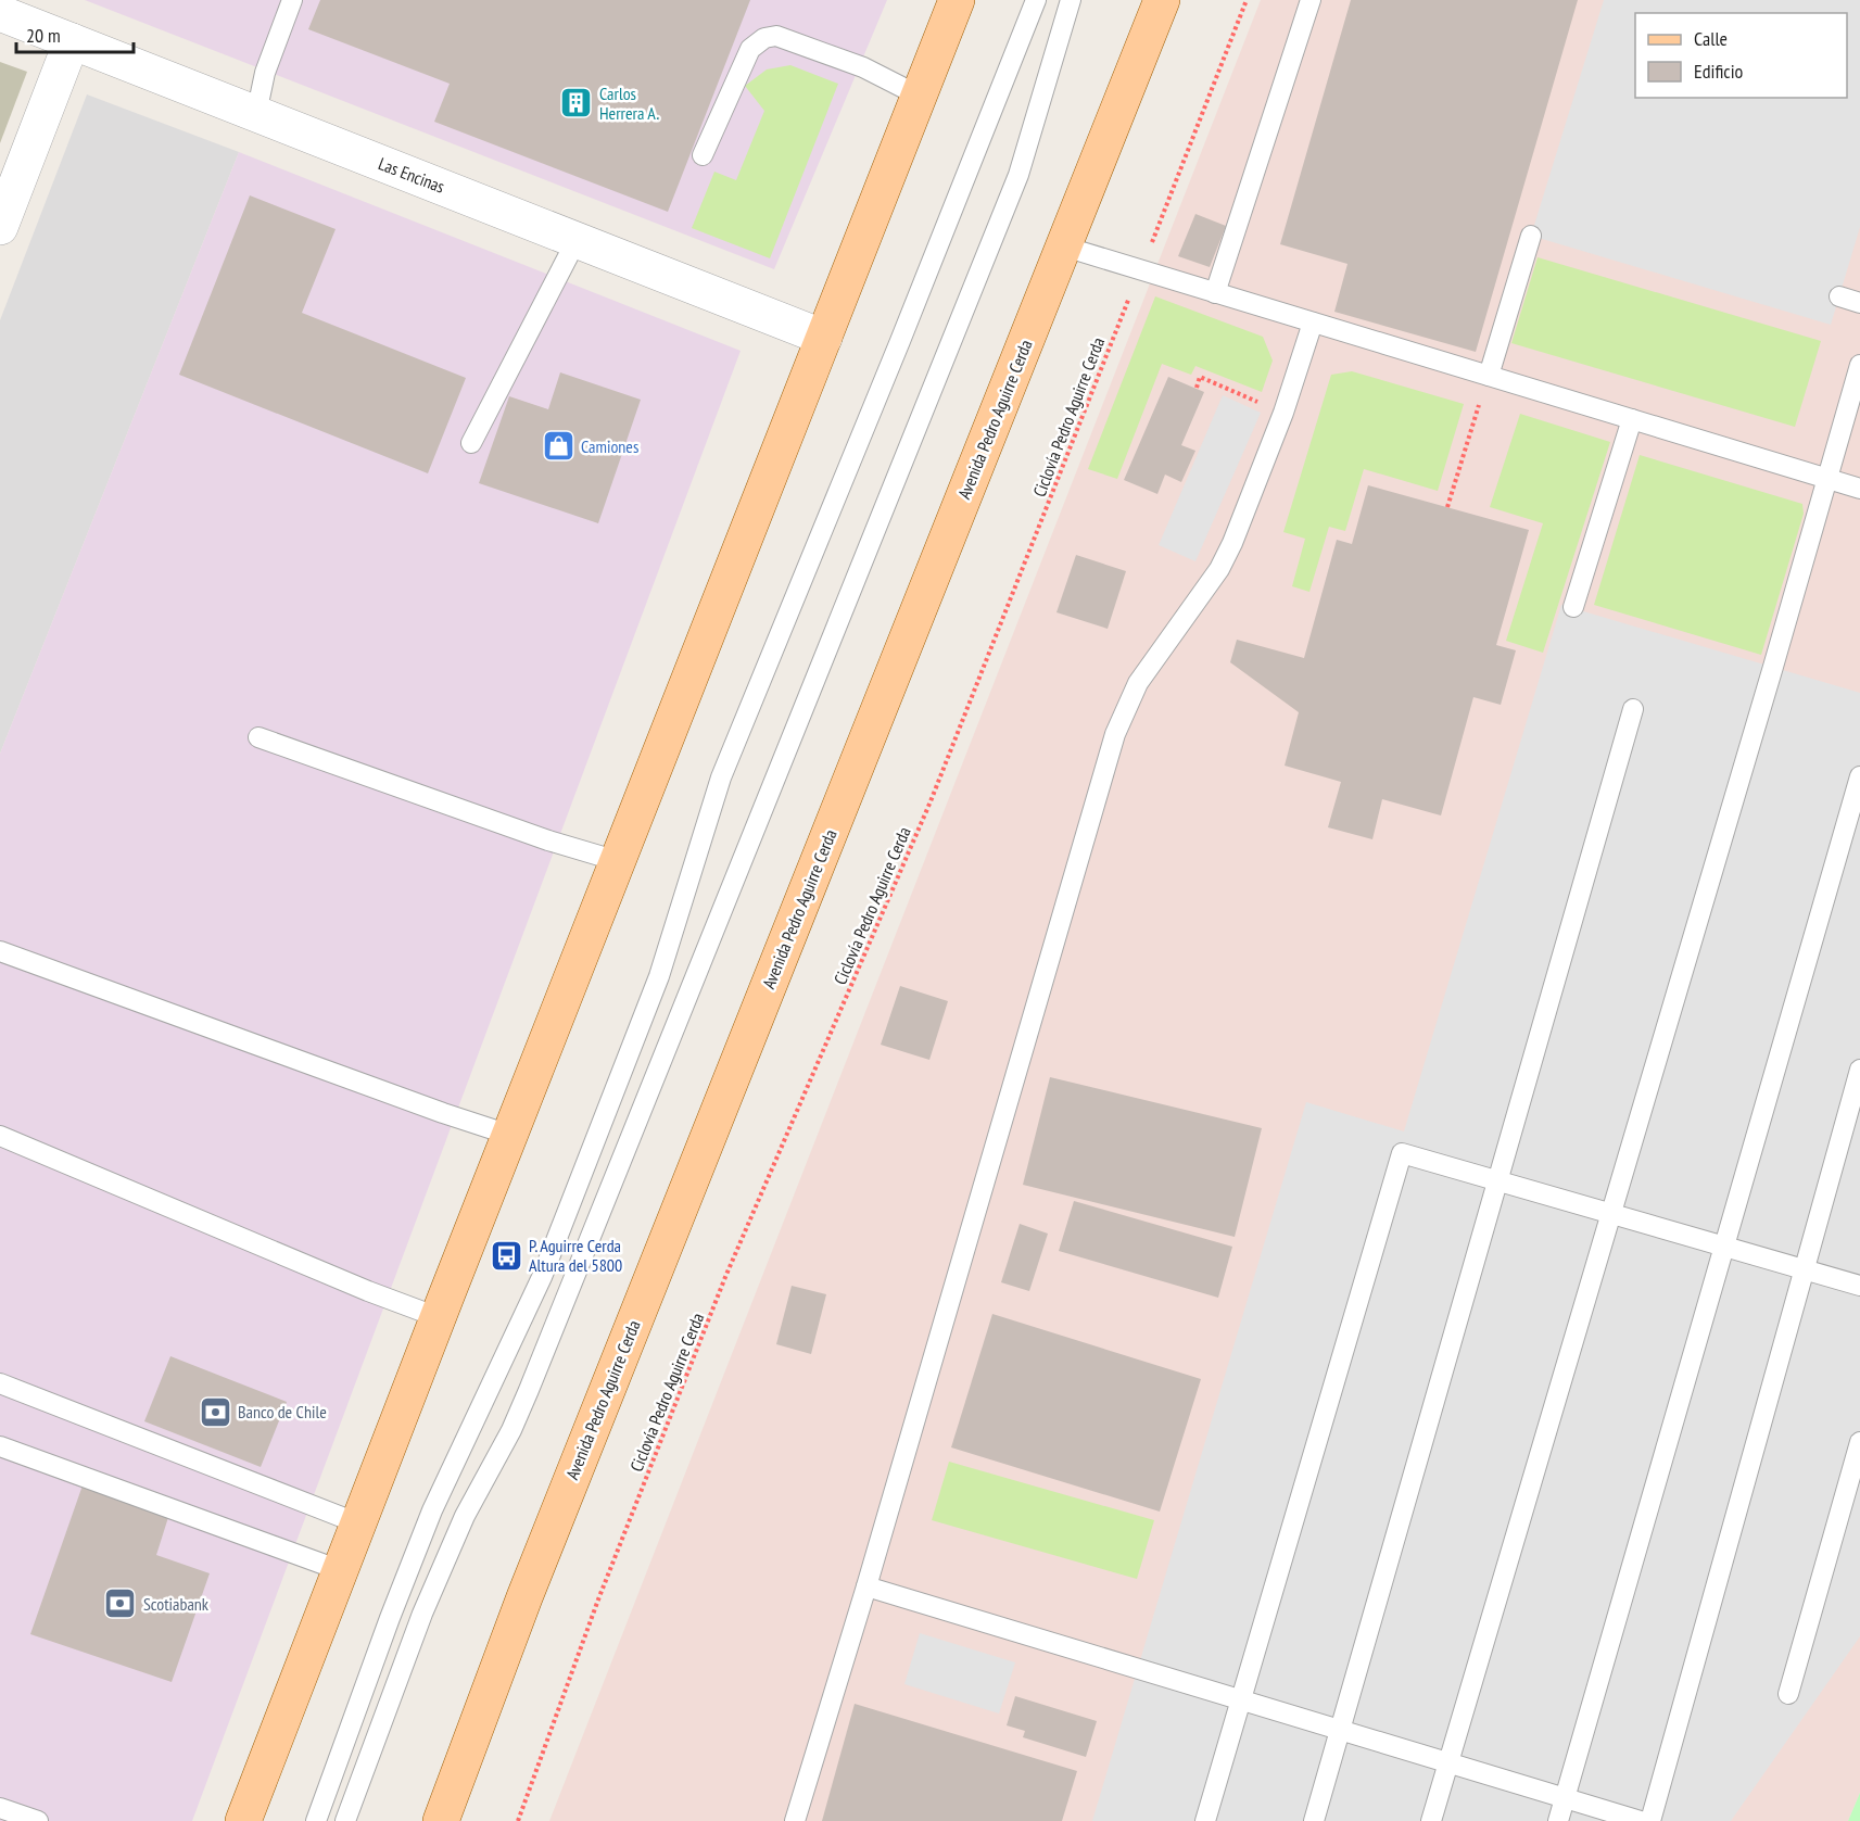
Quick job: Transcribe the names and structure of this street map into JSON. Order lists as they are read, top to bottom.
{
  "streets": {
    "main road": ["Avenida Pedro Aguirre Cerda"],
    "street": ["Las Encinas"],
    "path": ["Ciclovía Pedro Aguirre Cerda"]
  },
  "places": {
    "building": ["Carlos Herrera A."],
    "shop": ["Camiones"],
    "bus stop": ["P. Aguirre Cerda Altura del 5800"],
    "bank": ["Banco de Chile", "Scotiabank"]
  },
  "legend": ["Calle", "Edificio"],
  "scale_bar": "20 m"
}
